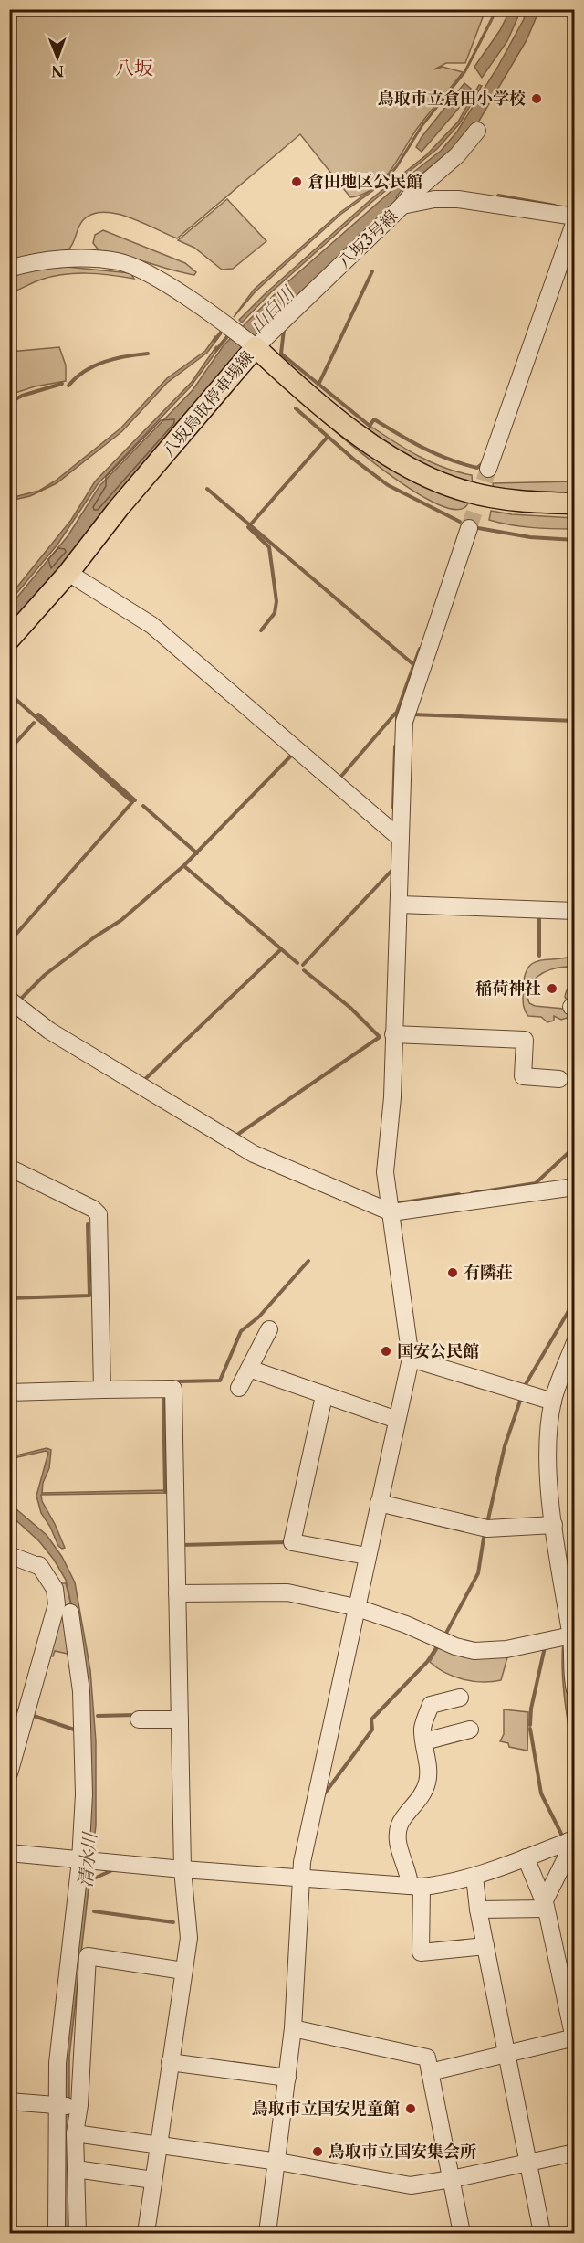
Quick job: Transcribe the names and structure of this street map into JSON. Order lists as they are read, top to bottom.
{
  "streets": {
    "main road": ["八坂鳥取停車場線"],
    "street": ["八坂3号線"]
  },
  "crossings": [
    ["八坂3号線", "八坂鳥取停車場線"]
  ],
  "districts": ["八坂"],
  "water": ["山白川", "清水川"],
  "places": [
    "鳥取市立倉田小学校",
    "倉田地区公民館",
    "稲荷神社",
    "有隣荘",
    "国安公民館",
    "鳥取市立国安児童館",
    "鳥取市立国安集会所"
  ],
  "north": "bottom"
}
